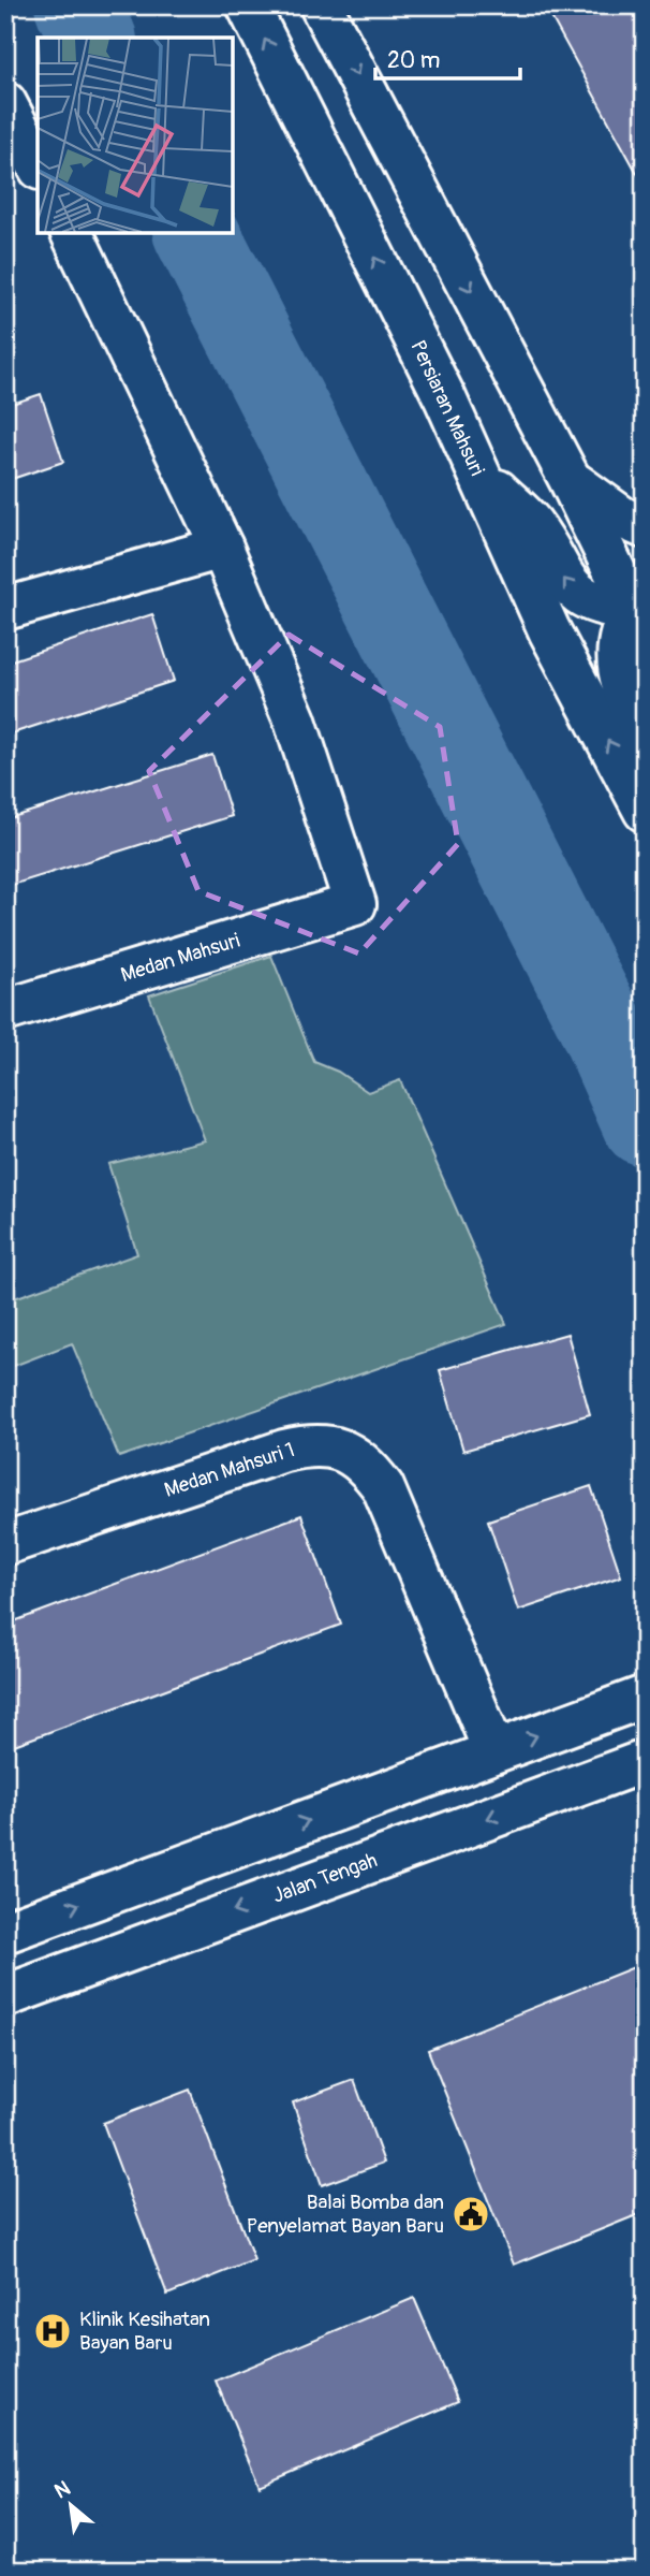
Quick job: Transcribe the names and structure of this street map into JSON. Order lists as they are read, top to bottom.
{
  "streets": {
    "street": [
      "Persiaran Mahsuri",
      "Medan Mahsuri",
      "Medan Mahsuri 1",
      "Jalan Tengah"
    ]
  },
  "places": {
    "public building": ["Balai Bomba dan Penyelamat Bayan Baru"],
    "hospital": ["Klinik Kesihatan Bayan Baru"]
  },
  "scale_bar": "20 m",
  "north": "top left"
}
